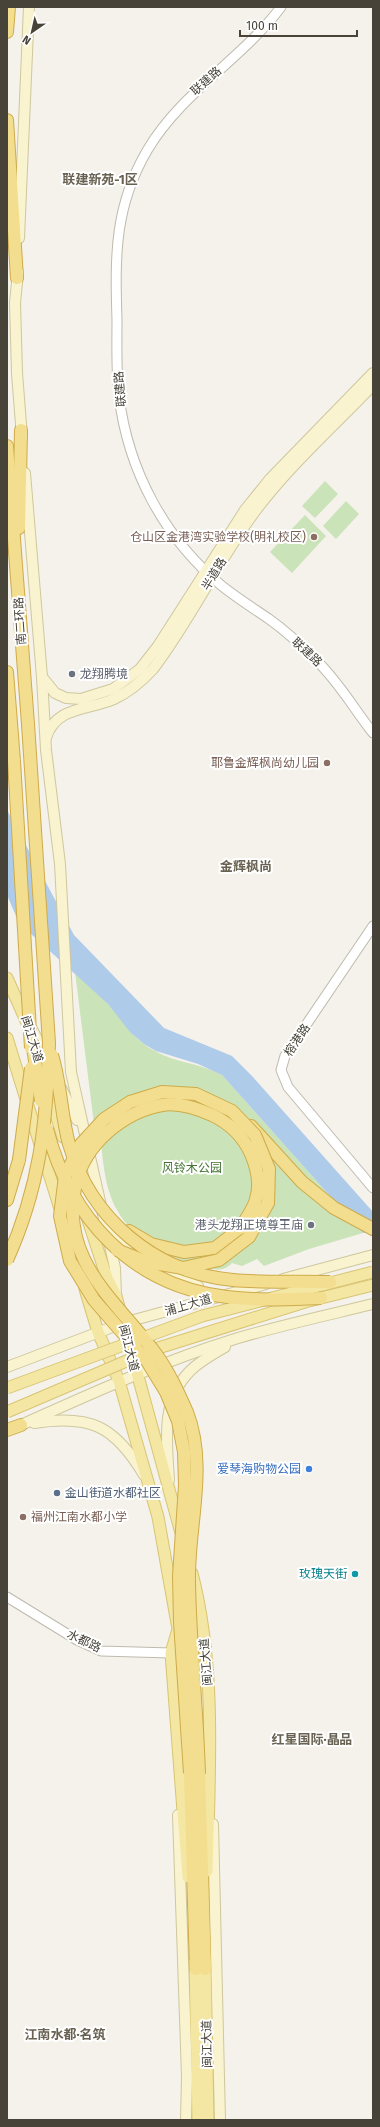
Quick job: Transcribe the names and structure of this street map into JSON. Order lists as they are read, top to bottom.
{
  "streets": {
    "highway": ["南二环路"],
    "main road": ["半道路", "闽江大道", "浦上大道"],
    "street": ["联建路", "榕港路", "水都路"]
  },
  "crossings": [
    ["联建路", "半道路"],
    ["闽江大道", "浦上大道"],
    ["闽江大道", "水都路"]
  ],
  "districts": [
    "联建新苑-1区",
    "金辉枫尚",
    "红星国际·晶品",
    "江南水都·名筑"
  ],
  "parks": ["风铃木公园"],
  "places": [
    "仓山区金港湾实验学校(明礼校区)",
    "龙翔腾境",
    "耶鲁金辉枫尚幼儿园",
    "港头龙翔正境尊王庙",
    "爱琴海购物公园",
    "金山街道水都社区",
    "福州江南水都小学",
    "玫瑰天街"
  ],
  "scale_bar": "100 m",
  "north": "bottom left"
}
